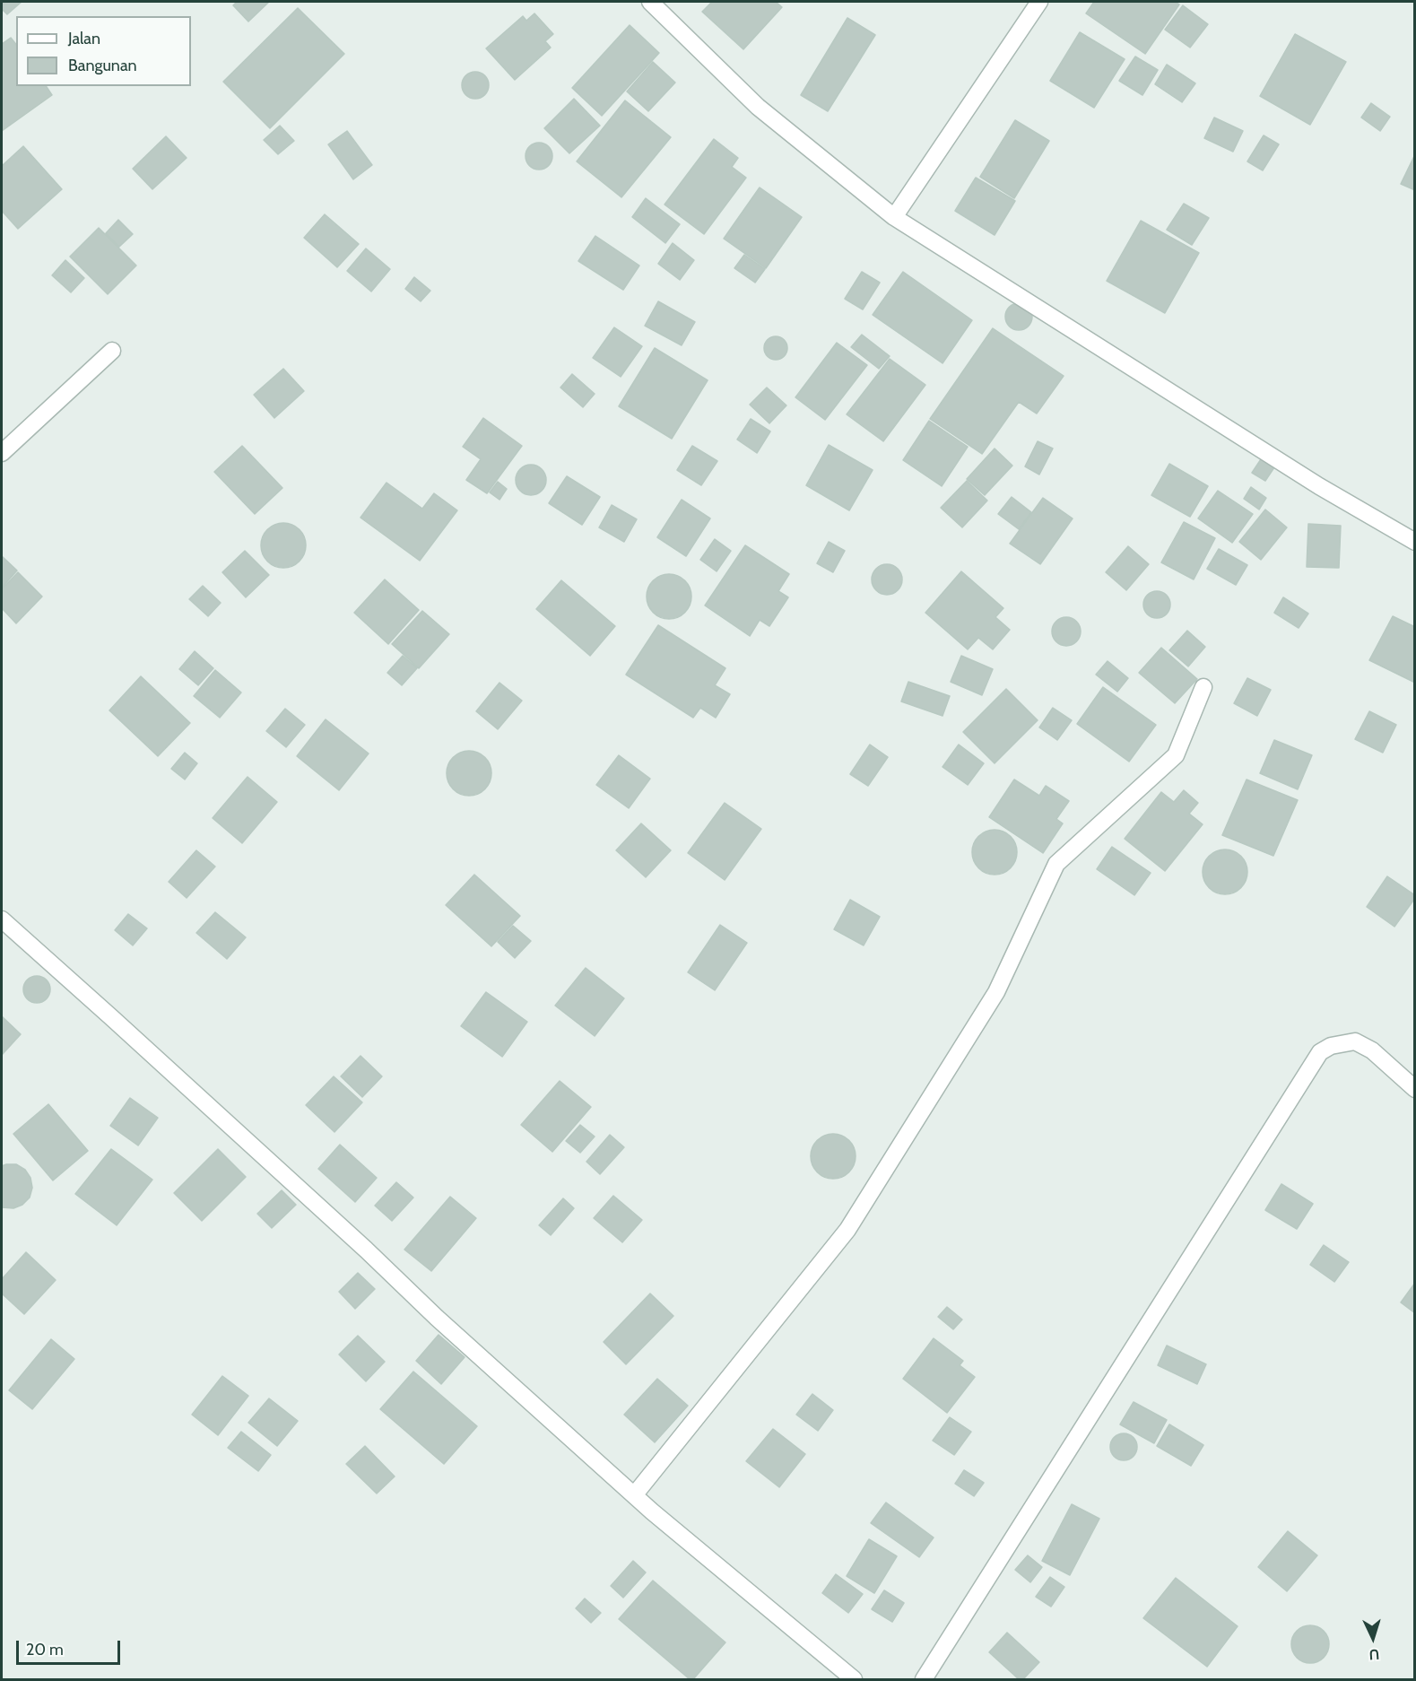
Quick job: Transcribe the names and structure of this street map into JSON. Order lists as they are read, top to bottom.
{
  "legend": ["Jalan", "Bangunan"],
  "scale_bar": "20 m",
  "north": "bottom"
}
